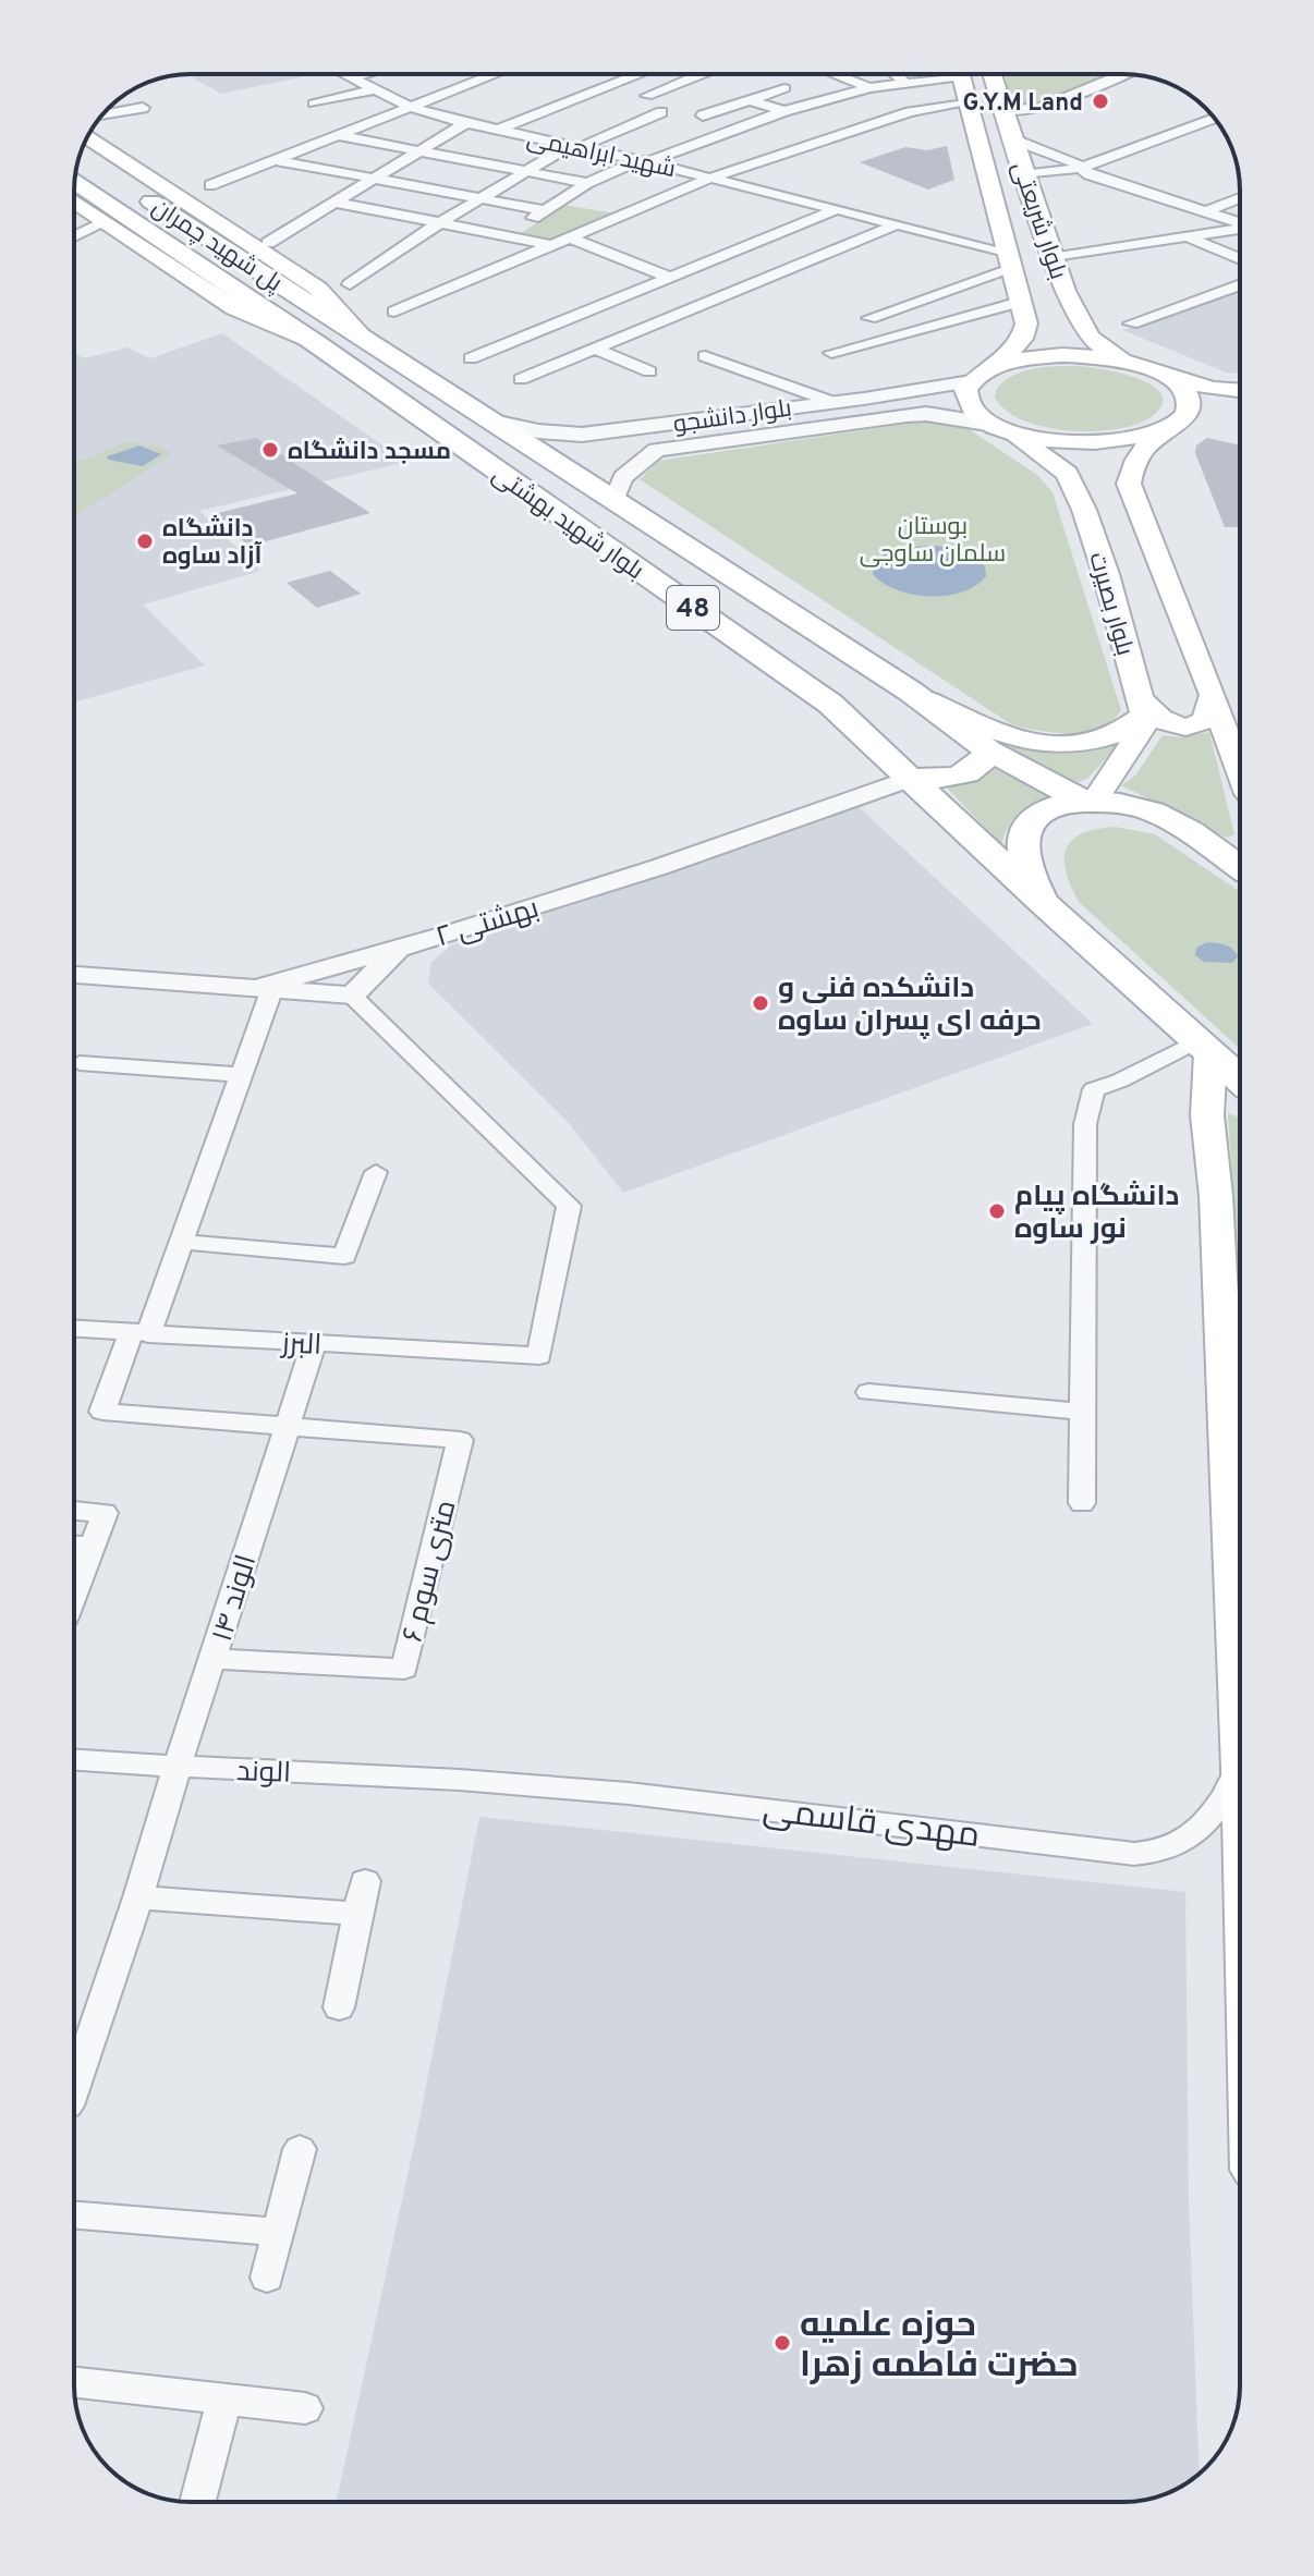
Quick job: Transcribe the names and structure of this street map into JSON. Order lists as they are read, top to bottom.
{
  "streets": {
    "main road": [
      "بلوار شریعتی",
      "پل شهید چمران",
      "بلوار شهید بهشتی",
      "بلوار بصیرت",
      "48"
    ],
    "street": [
      "شهید ابراهیمی",
      "بلوار دانشجو",
      "بهشتی ۲",
      "البرز",
      "۶ متری سوم",
      "الوند ۱۴",
      "الوند",
      "مهدی قاسمی"
    ]
  },
  "crossings": [
    ["شهید ابراهیمی", "بلوار شریعتی"],
    ["پل شهید چمران", "بلوار شهید بهشتی"],
    ["بلوار دانشجو", "بلوار شهید بهشتی"],
    ["بلوار دانشجو", "بلوار بصیرت"],
    ["بلوار شهید بهشتی", "48"],
    ["بلوار شهید بهشتی", "بهشتی ۲"],
    ["بهشتی ۲", "البرز"],
    ["البرز", "الوند ۱۴"],
    ["۶ متری سوم", "الوند ۱۴"],
    ["الوند ۱۴", "الوند"],
    ["الوند", "مهدی قاسمی"]
  ],
  "parks": ["بوستان سلمان ساوجی"],
  "places": [
    "G.Y.M Land",
    "مسجد دانشگاه",
    "دانشگاه آزاد ساوه",
    "دانشکده فنی و حرفه ای پسران ساوه",
    "دانشگاه پیام نور ساوه",
    "حوزه علمیه حضرت فاطمه زهرا"
  ]
}
